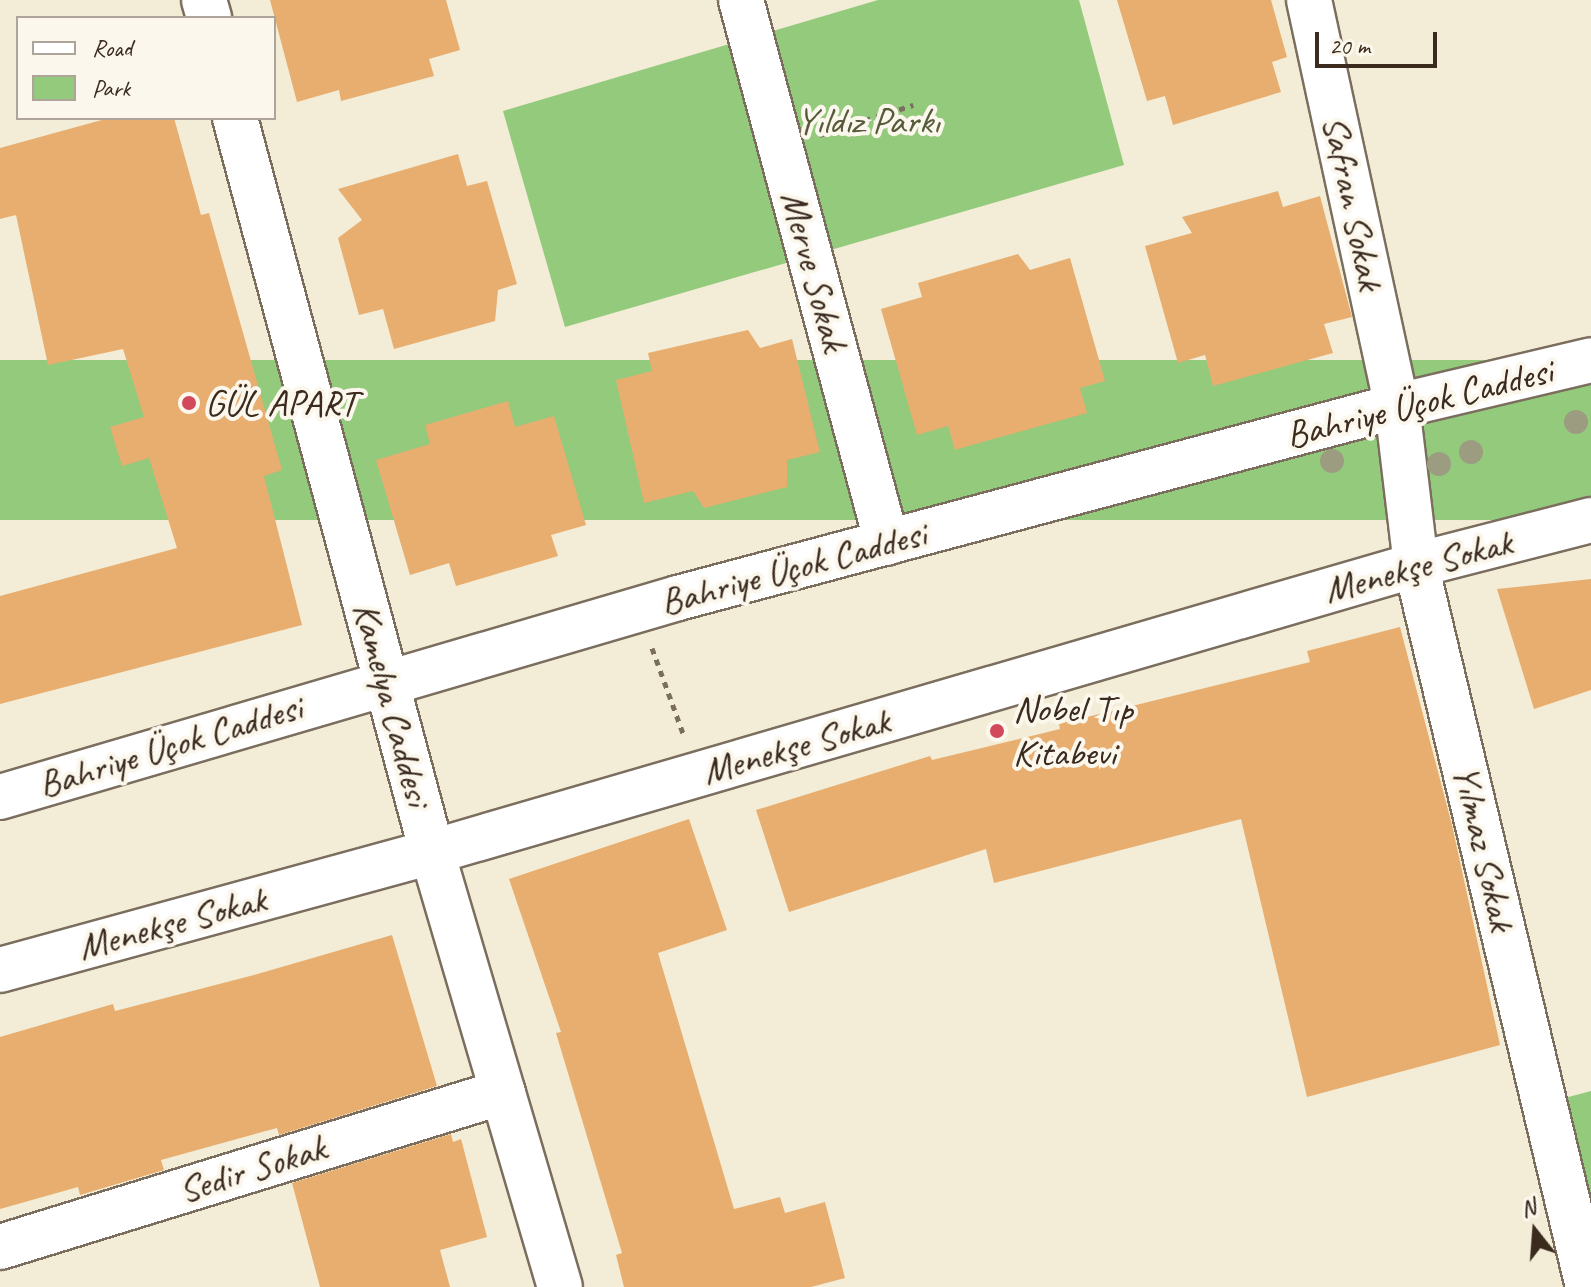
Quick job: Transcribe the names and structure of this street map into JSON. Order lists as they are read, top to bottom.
{
  "streets": {
    "street": [
      "Safran Sokak",
      "Merve Sokak",
      "Bahriye Üçok Caddesi",
      "Menekşe Sokak",
      "Kamelya Caddesi",
      "Yılmaz Sokak",
      "Sedir Sokak"
    ]
  },
  "crossings": [
    ["Safran Sokak", "Bahriye Üçok Caddesi"],
    ["Safran Sokak", "Yılmaz Sokak"],
    ["Merve Sokak", "Bahriye Üçok Caddesi"],
    ["Bahriye Üçok Caddesi", "Kamelya Caddesi"],
    ["Bahriye Üçok Caddesi", "Yılmaz Sokak"],
    ["Menekşe Sokak", "Kamelya Caddesi"],
    ["Menekşe Sokak", "Yılmaz Sokak"],
    ["Kamelya Caddesi", "Sedir Sokak"]
  ],
  "parks": ["Yıldız Parkı"],
  "places": ["GÜL APART", "Nobel Tıp Kitabevi"],
  "legend": ["Road", "Park"],
  "scale_bar": "20 m",
  "north": "top"
}
